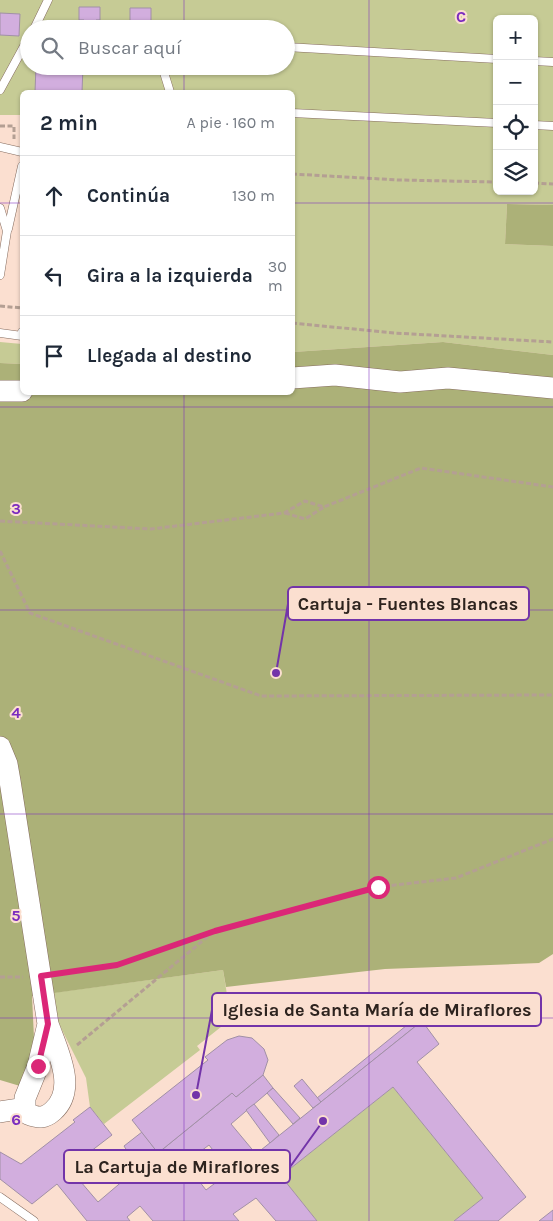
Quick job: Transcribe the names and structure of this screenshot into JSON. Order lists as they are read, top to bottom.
{
  "places": ["Cartuja - Fuentes Blancas", "Iglesia de Santa María de Miraflores", "La Cartuja de Miraflores"],
  "page": {
    "map_buttons": ["+", "−"],
    "search": "Buscar aquí",
    "heading": ["2 min", "A pie · 160 m"],
    "list": [
      ["Continúa", "130 m"],
      ["Gira a la izquierda", "30 m"],
      "Llegada al destino"
    ]
  },
  "grid": {
    "columns": ["C"],
    "rows": [
      "3",
      "4",
      "5",
      "6"
    ]
  }
}
